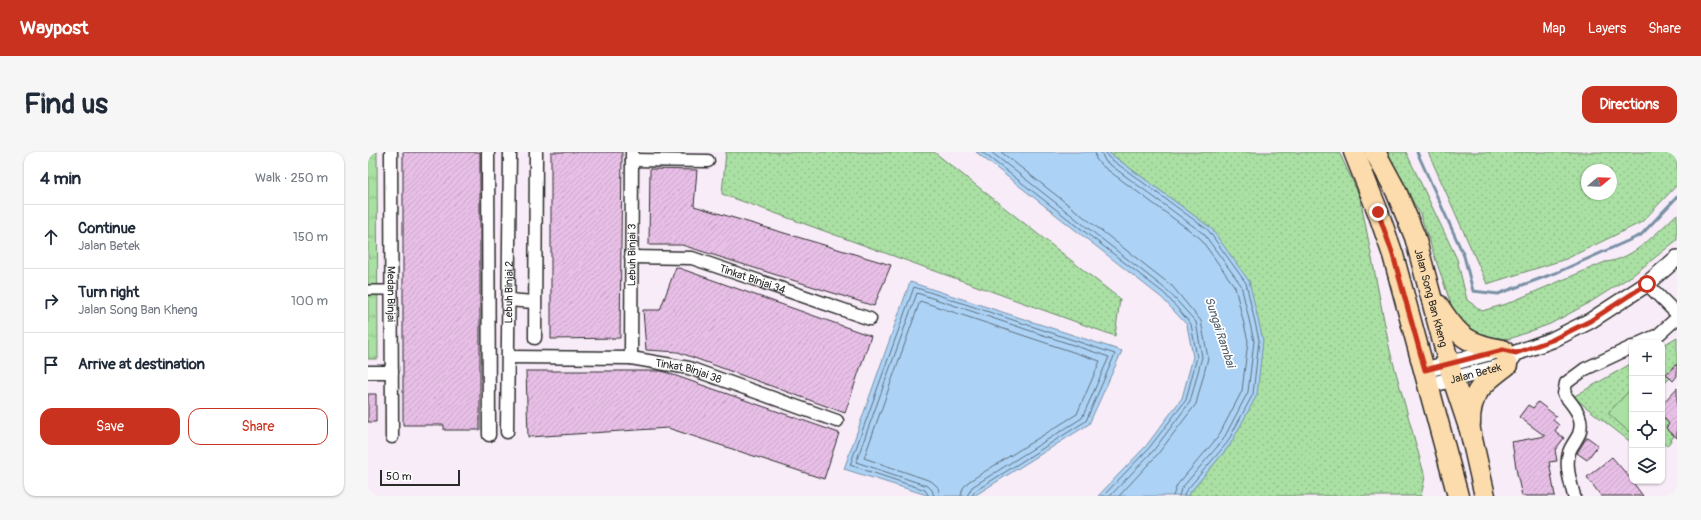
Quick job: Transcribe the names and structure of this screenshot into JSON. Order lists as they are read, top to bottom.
{
  "streets": {
    "main road": ["Jalan Song Ban Kheng"],
    "street": [
      "Lebuh Binjai 3",
      "Tinkat Binjai 34",
      "Lebuh Binjai 2",
      "Medan Binjai",
      "Tinkat Binjai 38",
      "Jalan Betek"
    ]
  },
  "crossings": [
    ["Lebuh Binjai 3", "Tinkat Binjai 34"],
    ["Lebuh Binjai 3", "Tinkat Binjai 38"],
    ["Lebuh Binjai 2", "Tinkat Binjai 38"],
    ["Jalan Song Ban Kheng", "Jalan Betek"]
  ],
  "water": ["Sungai Rambai"],
  "scale_bar": "50 m",
  "north": "right",
  "page": {
    "header": "Waypost",
    "nav": ["Map", "Layers", "Share"],
    "buttons": [
      "Directions",
      ["Save", "Share"]
    ],
    "title": "Find us",
    "heading": ["4 min", "Walk · 250 m"],
    "list": [
      ["Continue", "Jalan Betek", "150 m"],
      ["Turn right", "Jalan Song Ban Kheng", "100 m"],
      "Arrive at destination"
    ],
    "map_buttons": ["+", "−"],
    "scale": "50 m"
  }
}
